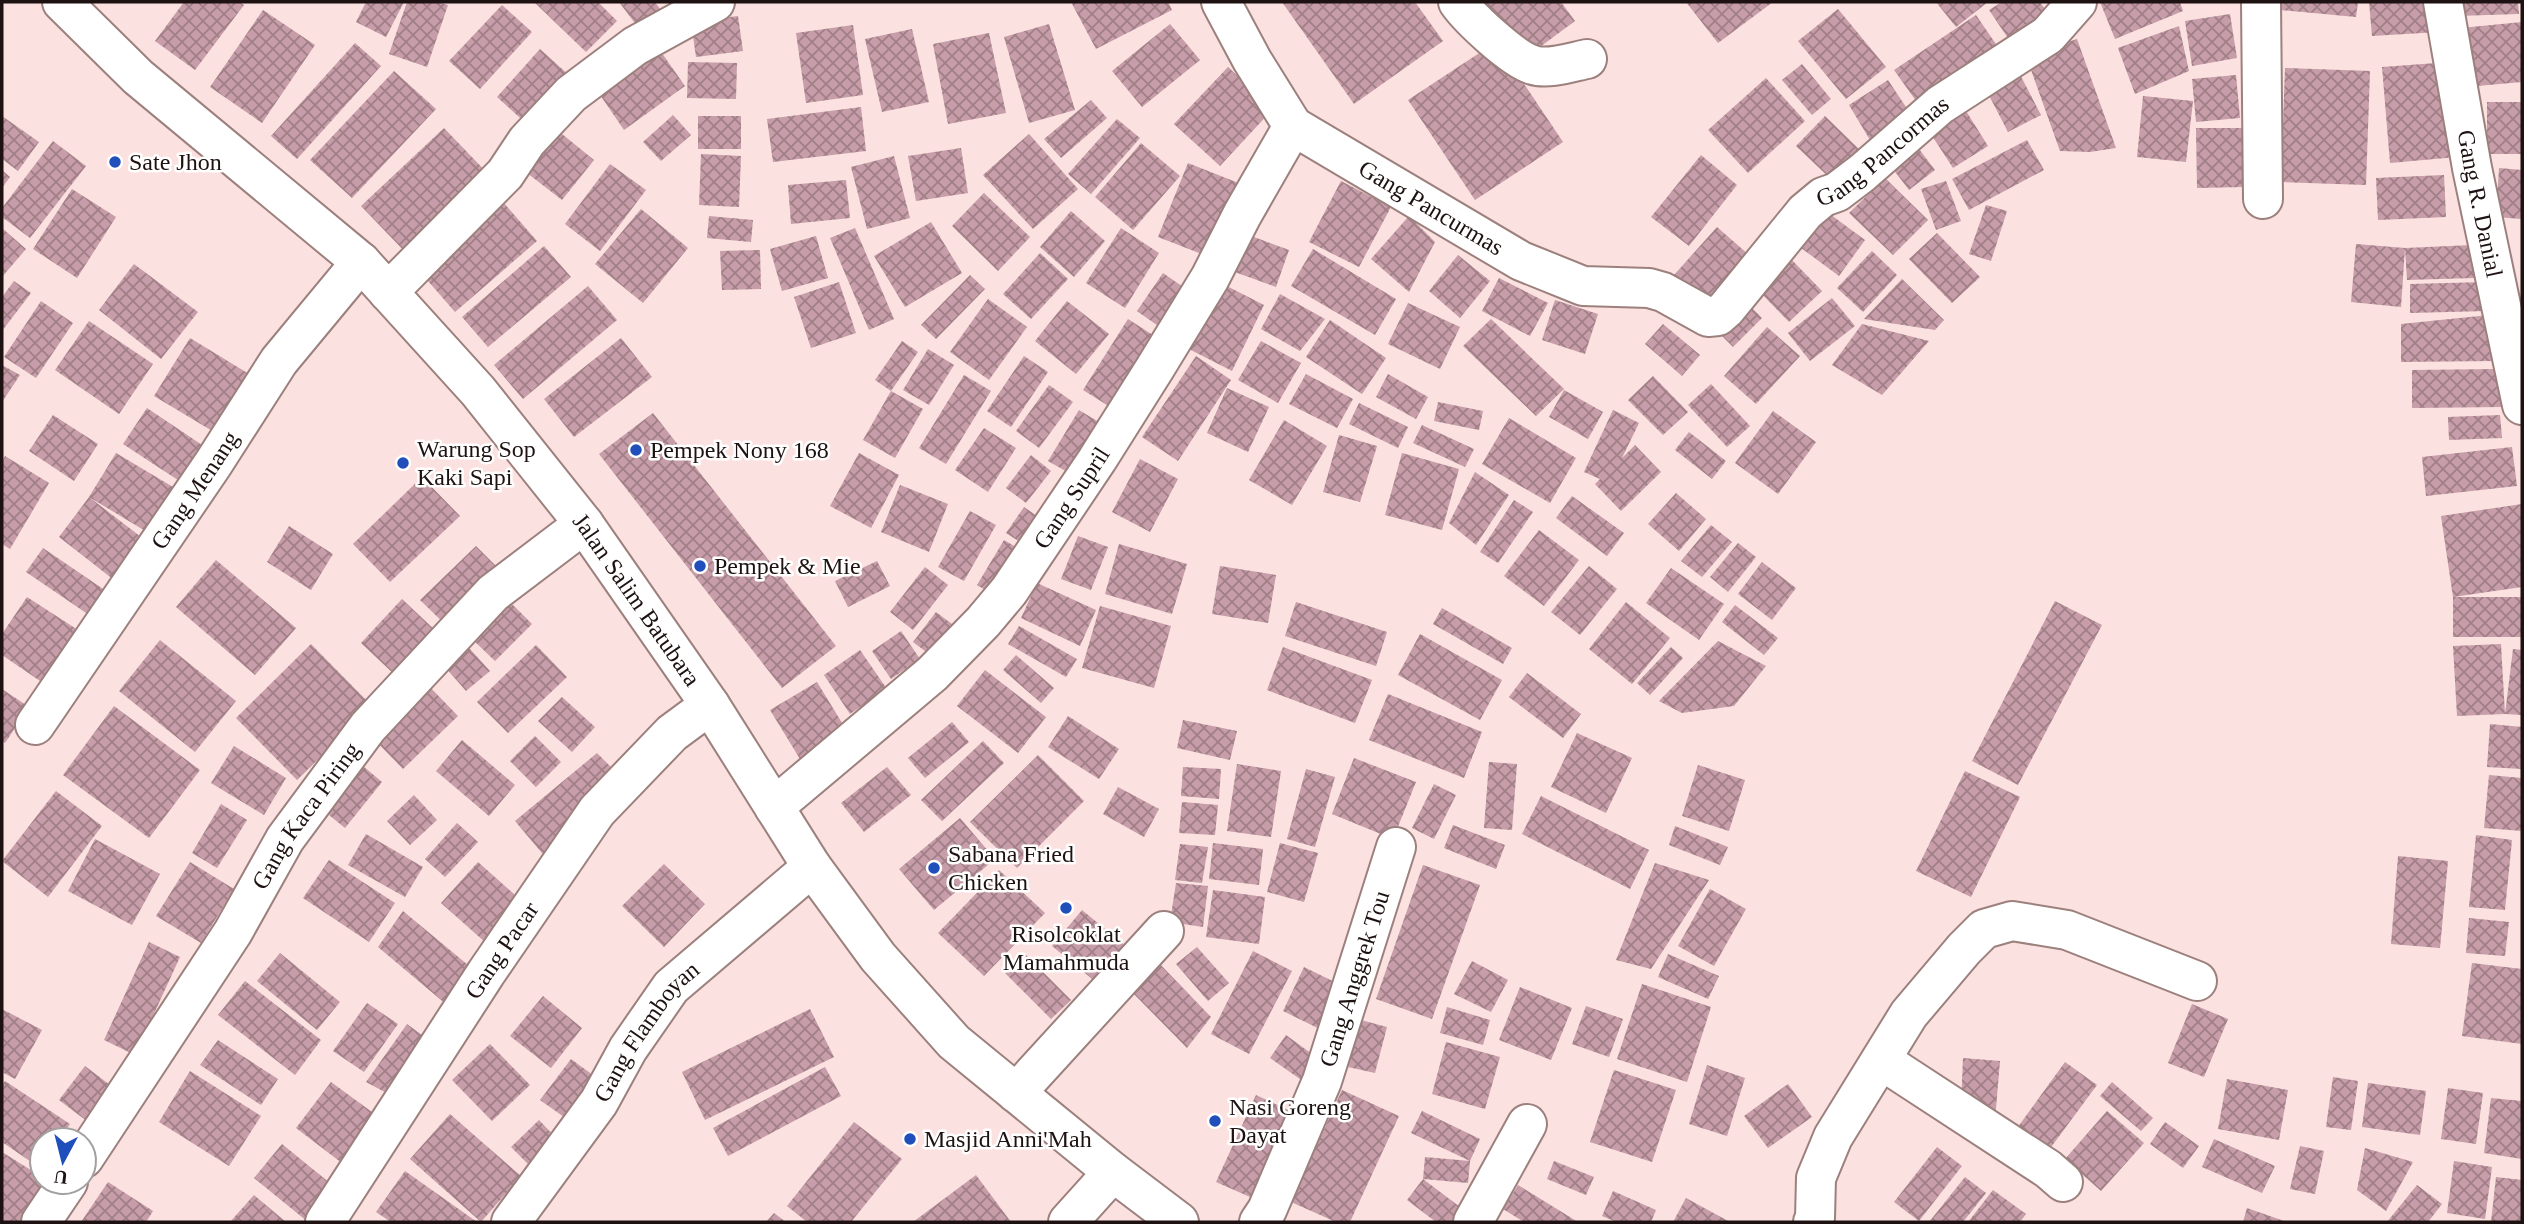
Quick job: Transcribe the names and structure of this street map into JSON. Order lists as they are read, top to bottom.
{
  "streets": {
    "street": [
      "Gang Pancormas",
      "Gang R. Danial",
      "Gang Pancurmas",
      "Gang Menang",
      "Gang Supril",
      "Jalan Salim Batubara",
      "Gang Kaca Piring",
      "Gang Pacar",
      "Gang Anggrek Tou",
      "Gang Flamboyan"
    ]
  },
  "crossings": [
    ["Gang Pancormas", "Gang Pancurmas"],
    ["Gang Pancurmas", "Gang Supril"],
    ["Gang Menang", "Jalan Salim Batubara"],
    ["Gang Supril", "Jalan Salim Batubara"],
    ["Jalan Salim Batubara", "Gang Kaca Piring"],
    ["Jalan Salim Batubara", "Gang Pacar"],
    ["Jalan Salim Batubara", "Gang Flamboyan"]
  ],
  "places": [
    "Sate Jhon",
    "Pempek Nony 168",
    "Warung Sop Kaki Sapi",
    "Pempek & Mie",
    "Sabana Fried Chicken",
    "Risolcoklat Mamahmuda",
    "Nasi Goreng Dayat",
    "Masjid Anni'Mah"
  ],
  "north": "bottom"
}
